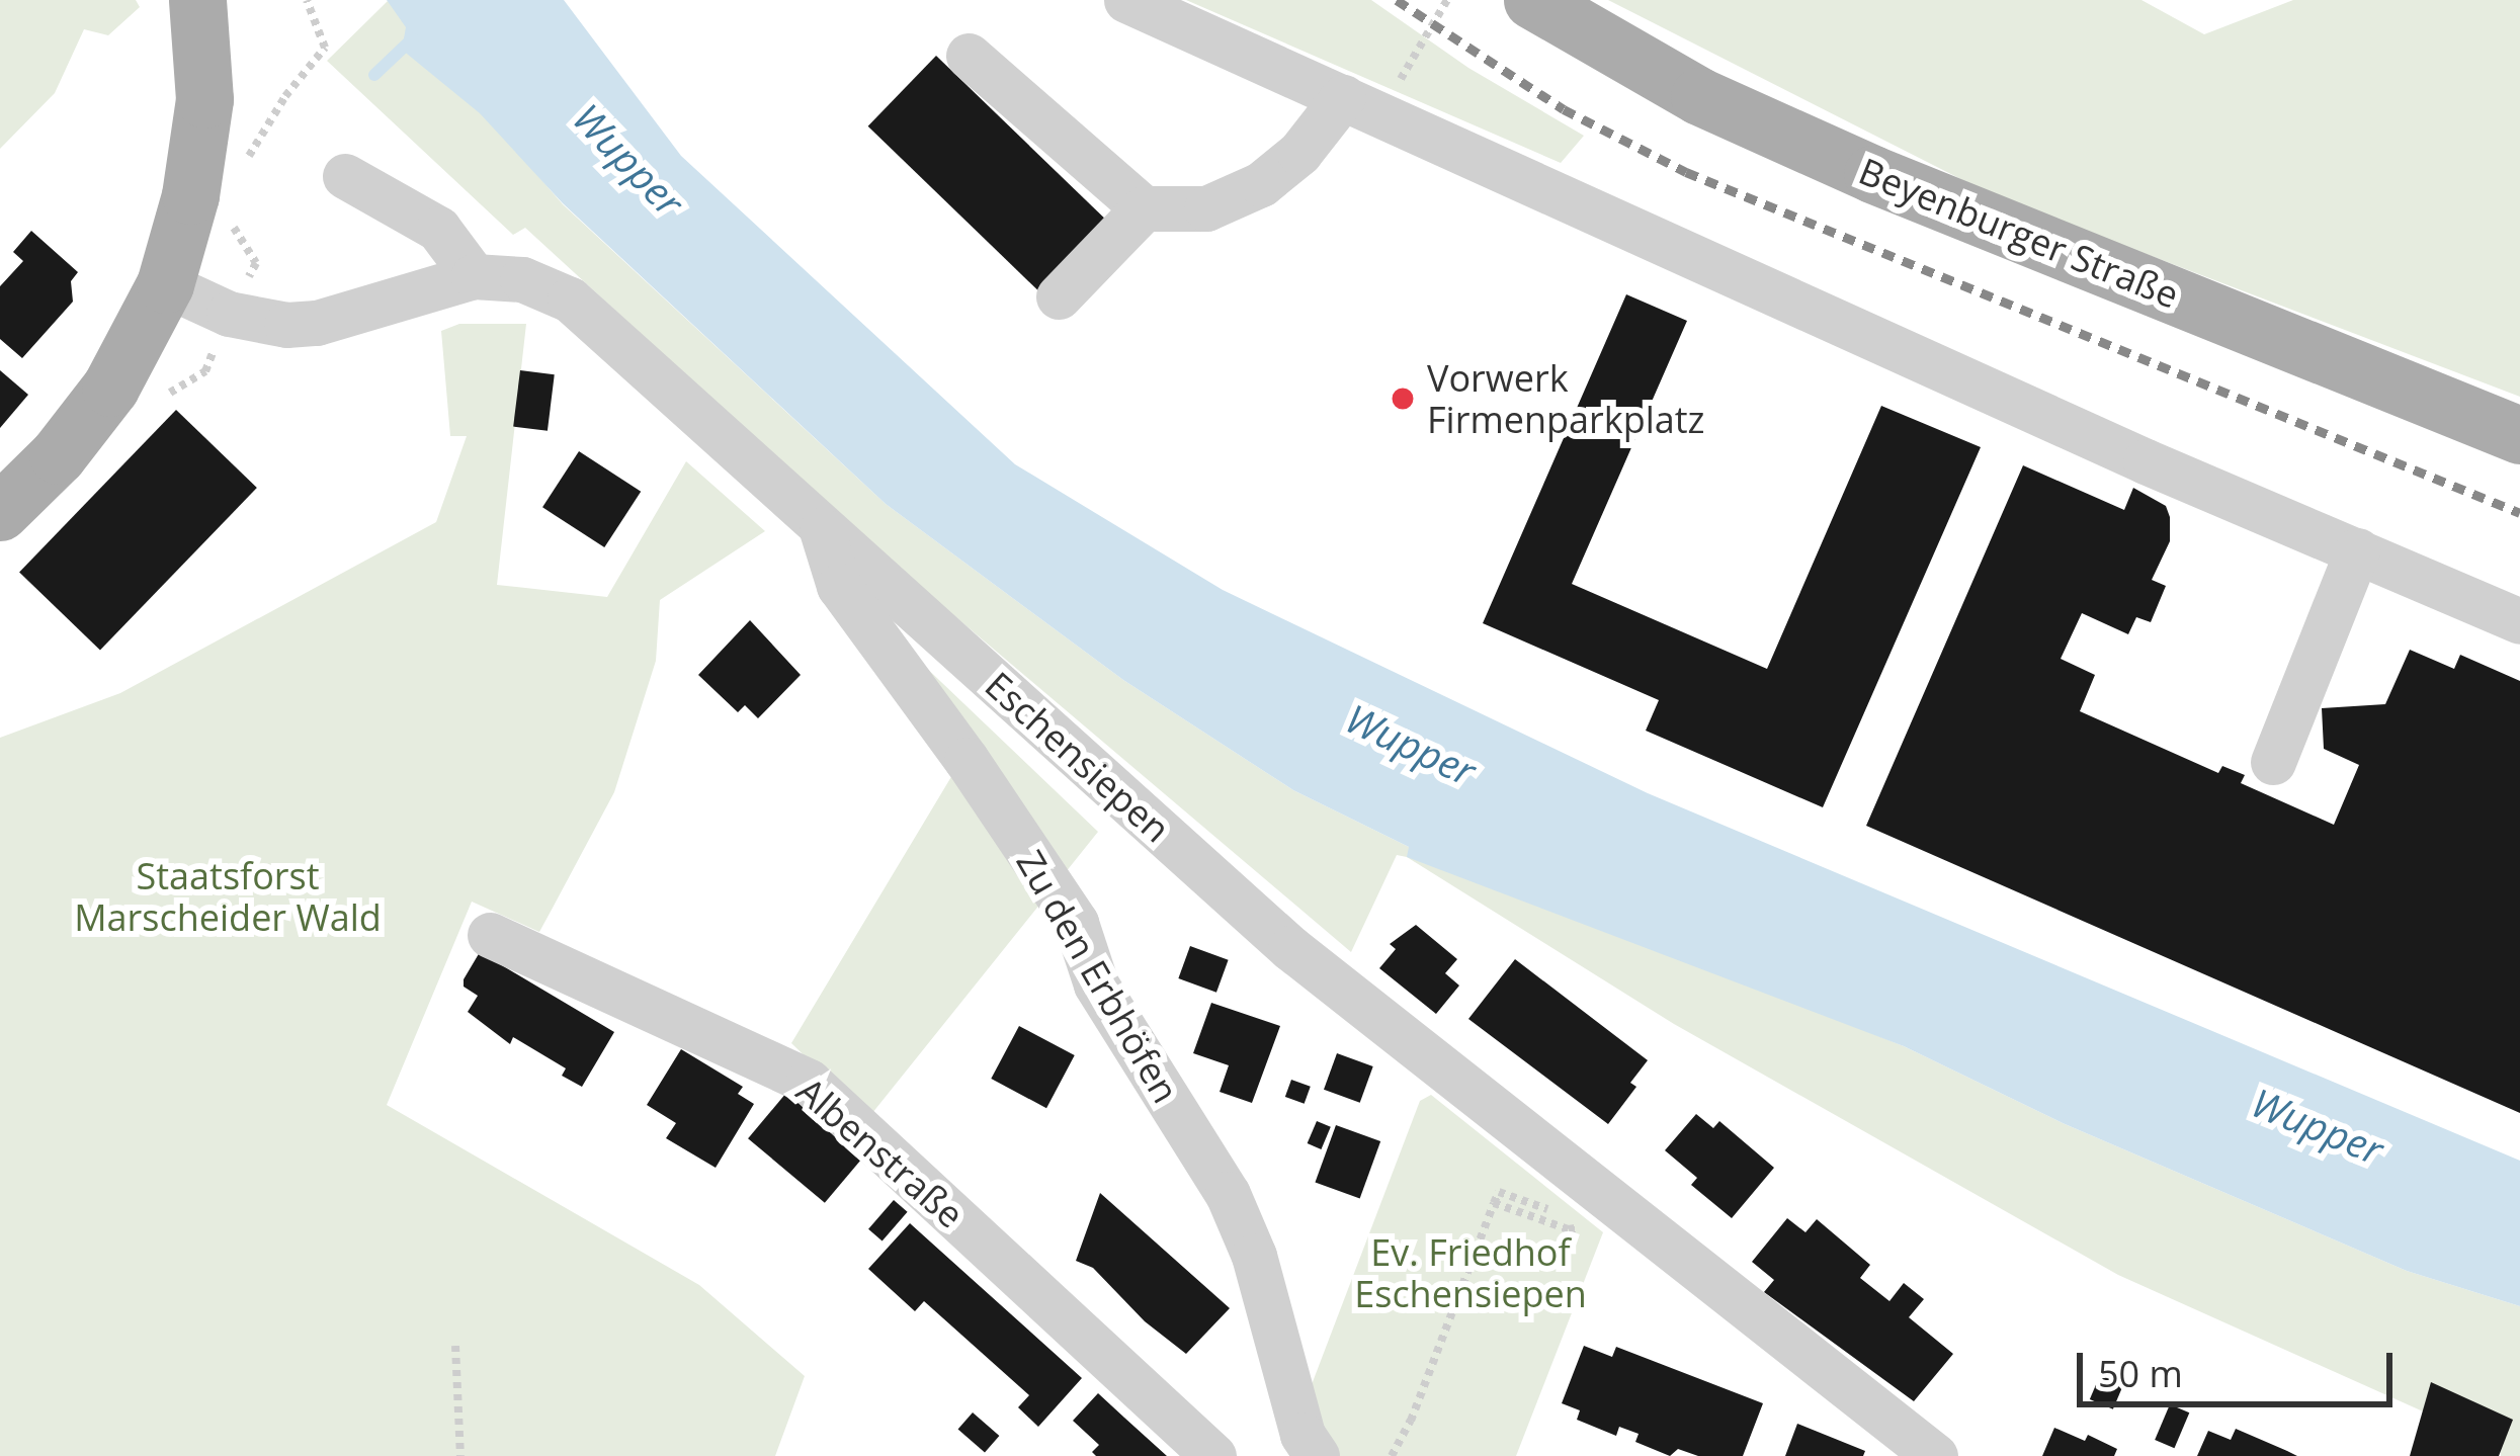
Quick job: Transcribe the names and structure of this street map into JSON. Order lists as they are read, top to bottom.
{
  "streets": {
    "main road": ["Beyenburger Straße"],
    "street": ["Eschensiepen", "Zu den Erbhöfen", "Albenstraße"]
  },
  "crossings": [
    ["Eschensiepen", "Zu den Erbhöfen"]
  ],
  "water": ["Wupper"],
  "parks": ["Staatsforst Marscheider Wald", "Ev. Friedhof Eschensiepen"],
  "places": ["Vorwerk Firmenparkplatz"],
  "scale_bar": "50 m"
}
